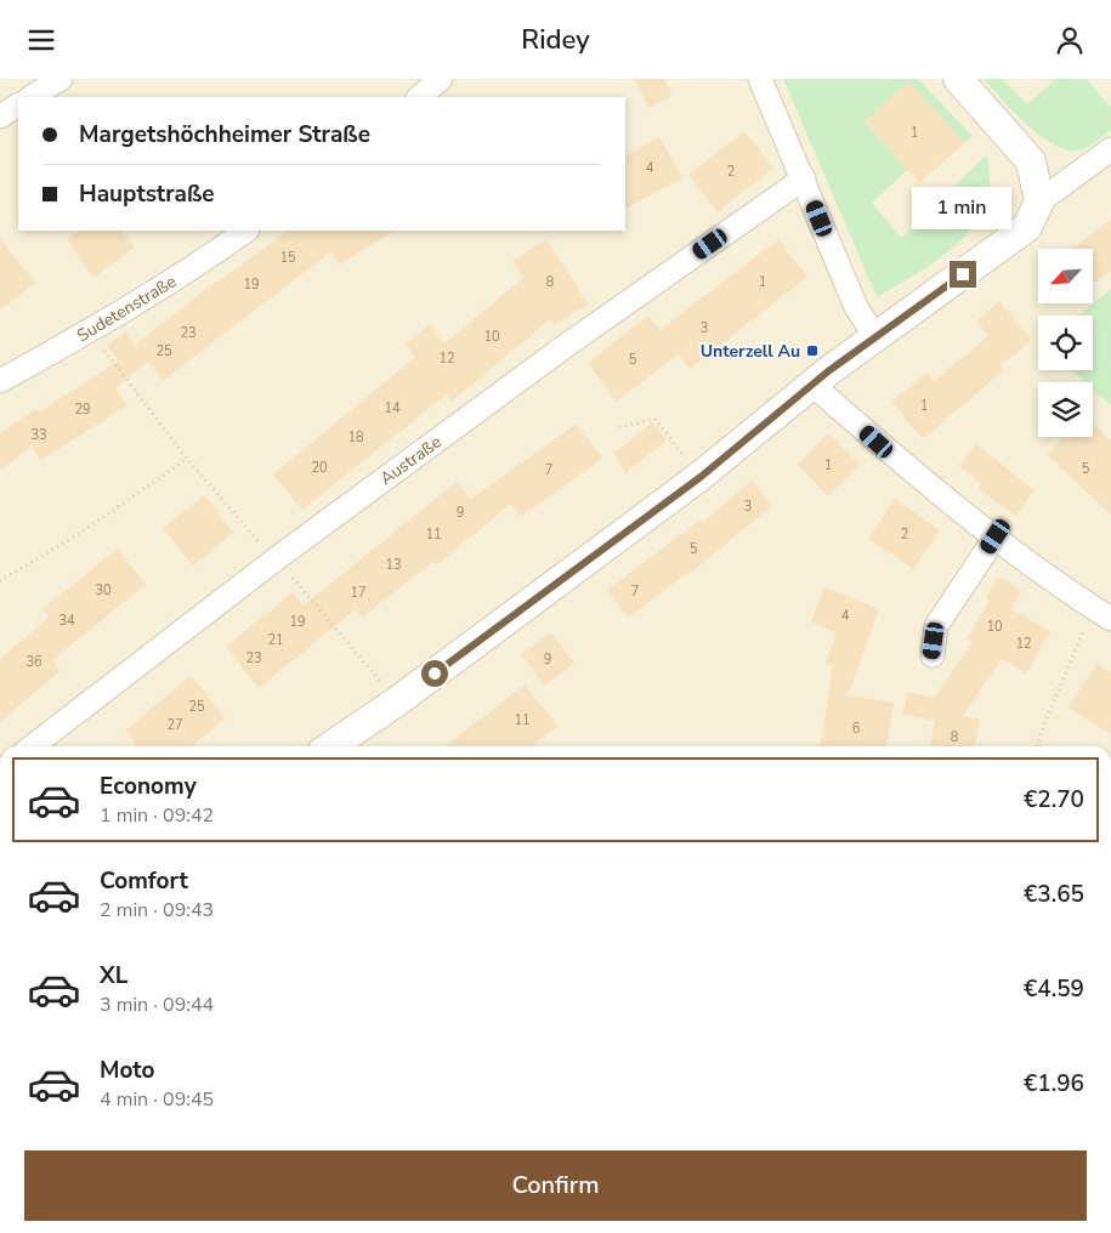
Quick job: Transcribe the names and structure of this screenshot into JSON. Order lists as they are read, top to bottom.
{
  "streets": {
    "street": ["Sudetenstraße", "Austraße"]
  },
  "places": {
    "transit": ["Unterzell Au"]
  },
  "house_numbers": [
    "1",
    "4",
    "2",
    "15",
    "8",
    "1",
    "19",
    "3",
    "23",
    "10",
    "25",
    "12",
    "5",
    "1",
    "14",
    "29",
    "33",
    "18",
    "1",
    "20",
    "5",
    "7",
    "3",
    "9",
    "11",
    "2",
    "5",
    "13",
    "30",
    "7",
    "17",
    "4",
    "34",
    "19",
    "10",
    "21",
    "12",
    "23",
    "9",
    "36",
    "25",
    "11",
    "27",
    "6",
    "8"
  ],
  "north": "bottom left",
  "page": {
    "header": "Ridey",
    "banner": ["Margetshöchheimer Straße", "Hauptstraße"],
    "bubble": "1 min",
    "list": [
      {
        "name": "Economy",
        "note": "1 min · 09:42",
        "value": "€2.70"
      },
      {
        "name": "Comfort",
        "note": "2 min · 09:43",
        "value": "€3.65"
      },
      {
        "name": "XL",
        "note": "3 min · 09:44",
        "value": "€4.59"
      },
      {
        "name": "Moto",
        "note": "4 min · 09:45",
        "value": "€1.96"
      }
    ],
    "buttons": "Confirm"
  }
}
